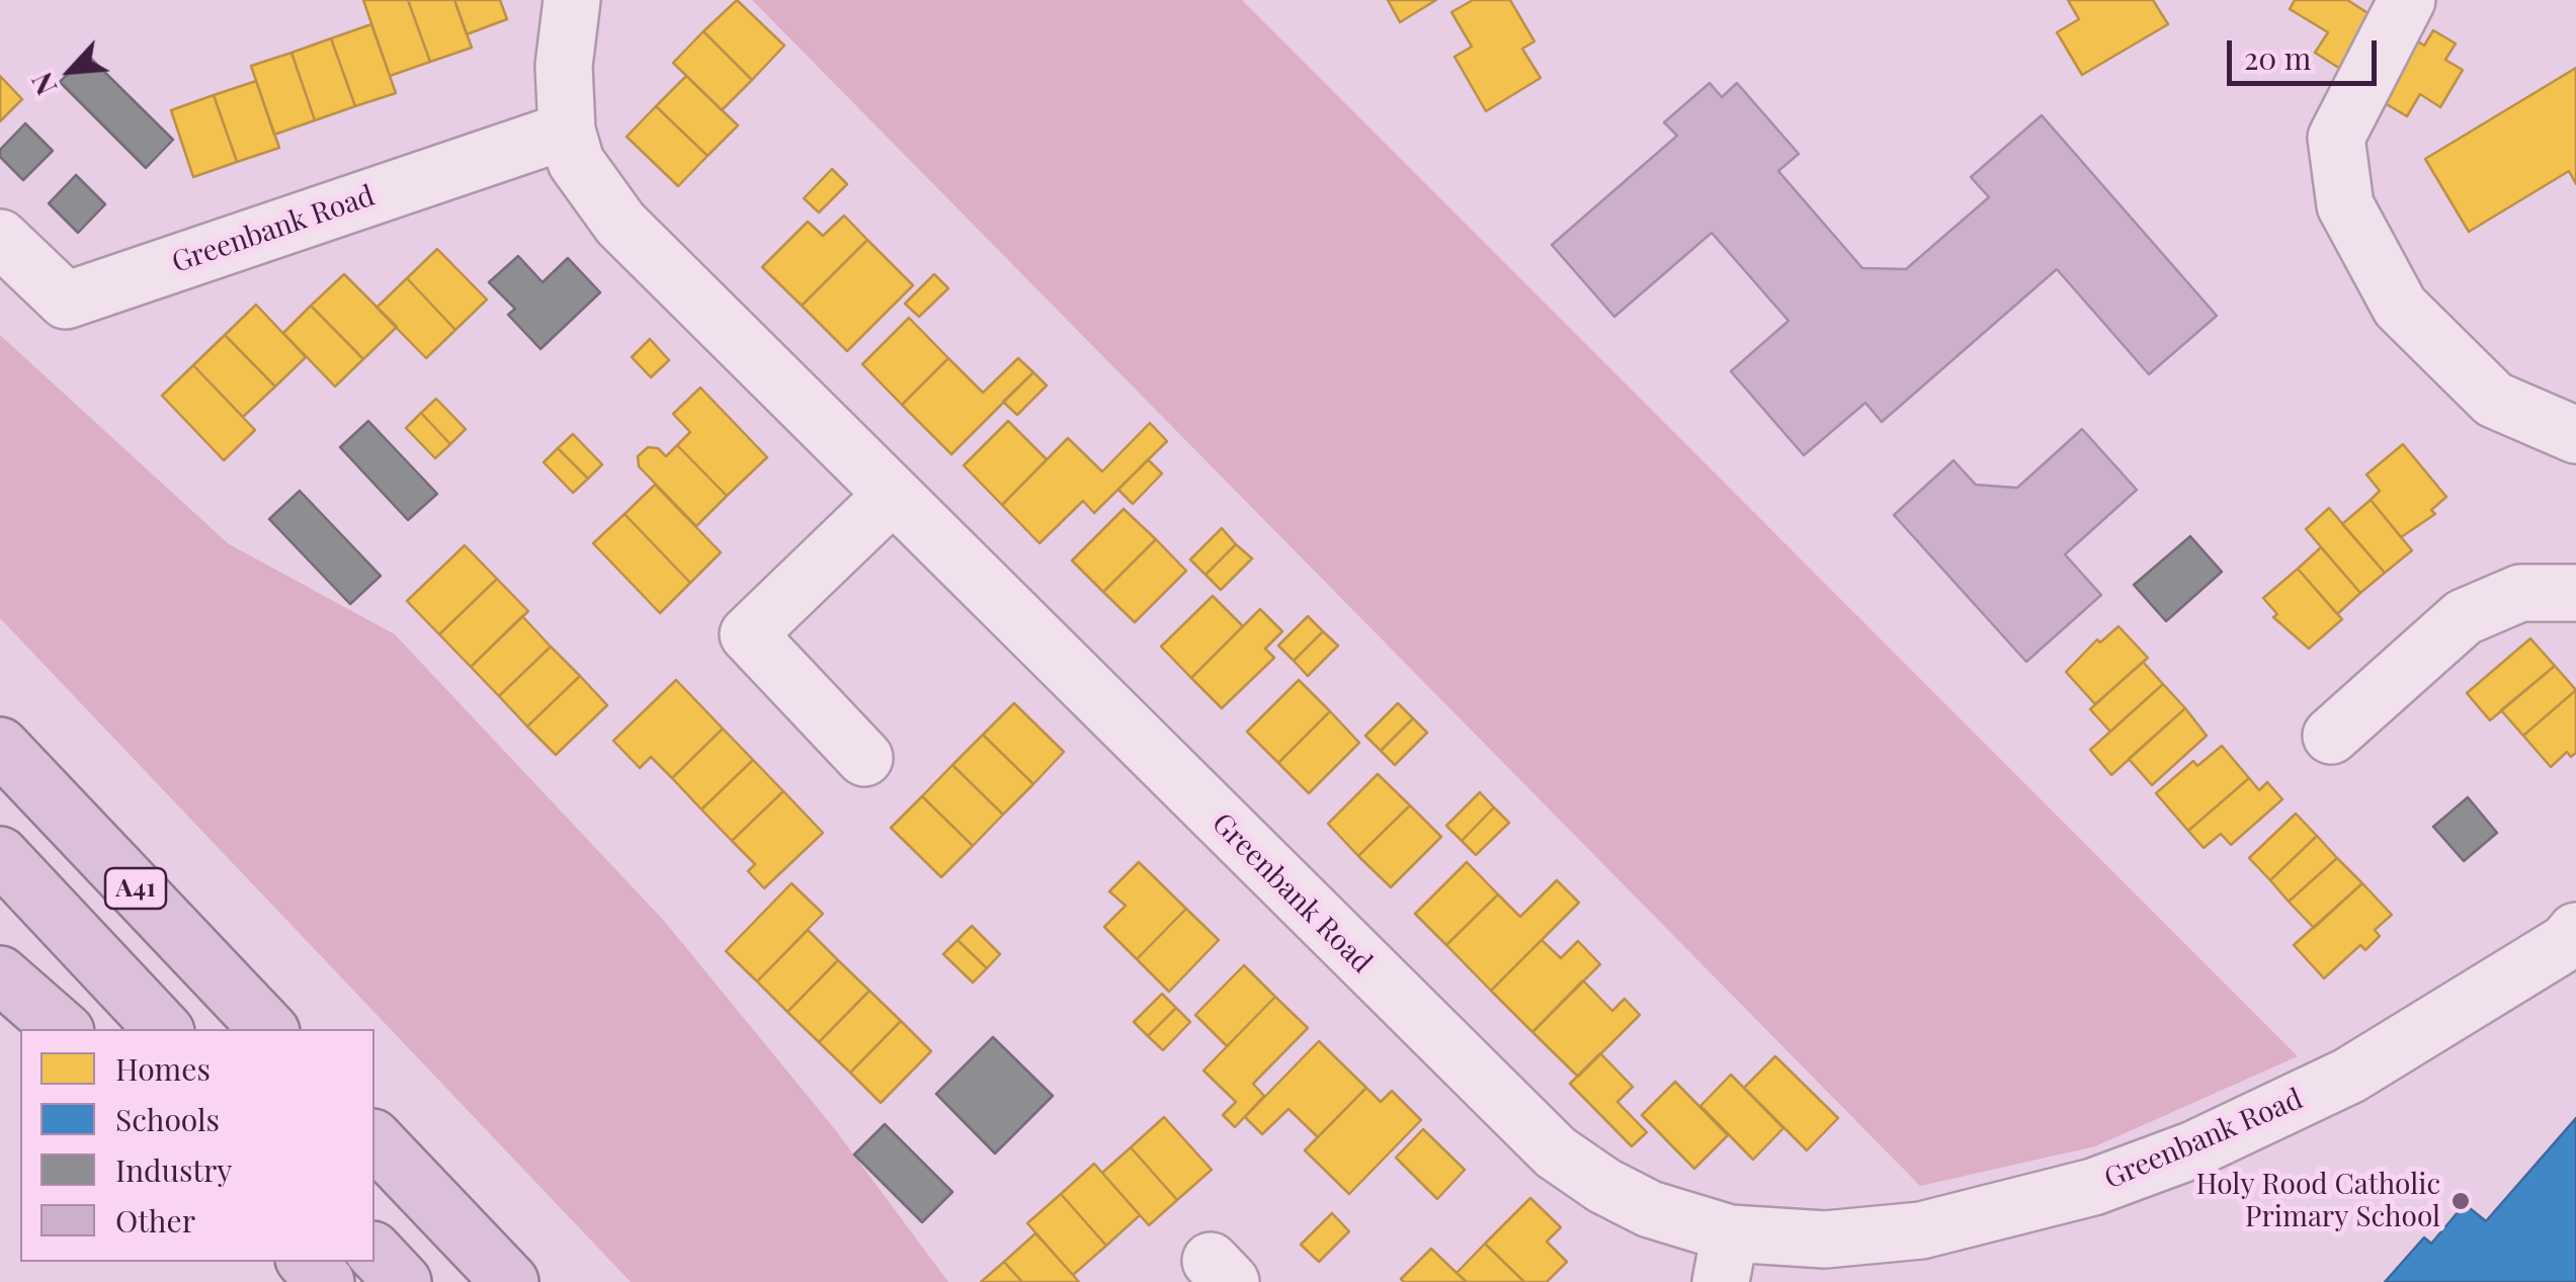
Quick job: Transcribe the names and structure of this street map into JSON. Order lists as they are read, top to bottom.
{
  "streets": {
    "highway": ["A41"],
    "street": ["Greenbank Road"]
  },
  "places": ["Holy Rood Catholic Primary School"],
  "legend": [
    "Homes",
    "Schools",
    "Industry",
    "Other"
  ],
  "scale_bar": "20 m",
  "north": "bottom left"
}
